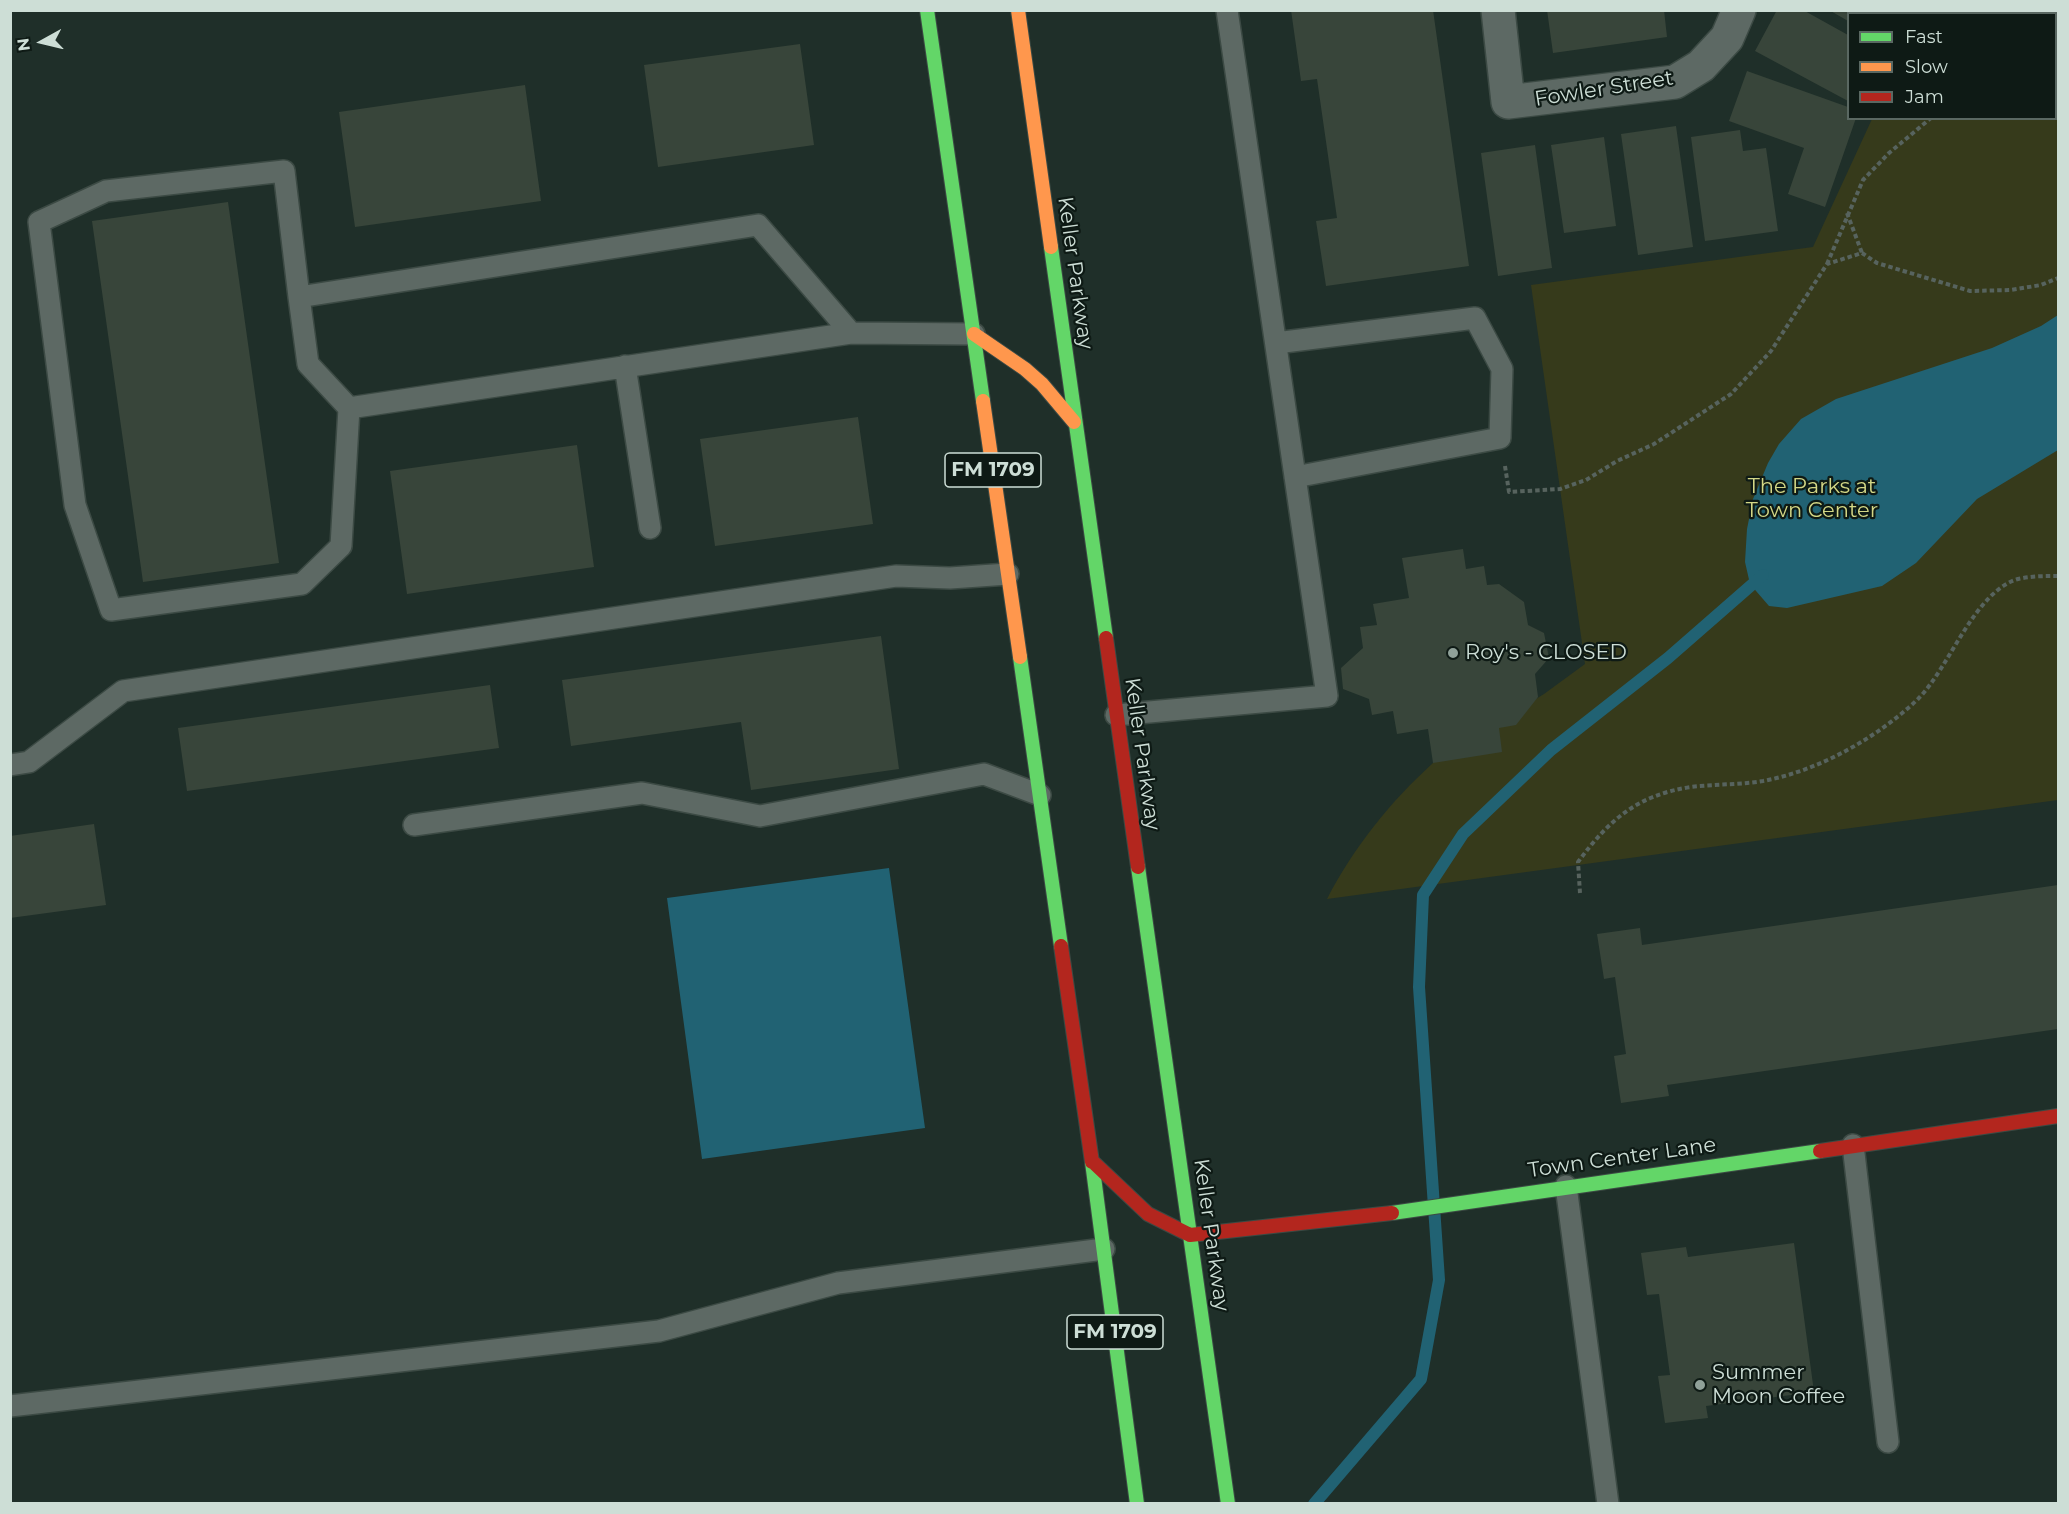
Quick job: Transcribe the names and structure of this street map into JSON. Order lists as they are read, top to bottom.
{
  "streets": {
    "main road": ["Keller Parkway", "FM 1709", "Town Center Lane"],
    "street": ["Fowler Street"]
  },
  "crossings": [
    ["Keller Parkway", "Town Center Lane"]
  ],
  "parks": ["The Parks at Town Center"],
  "places": ["Roy's - CLOSED", "Summer Moon Coffee"],
  "legend": ["Fast", "Slow", "Jam"],
  "north": "left"
}
